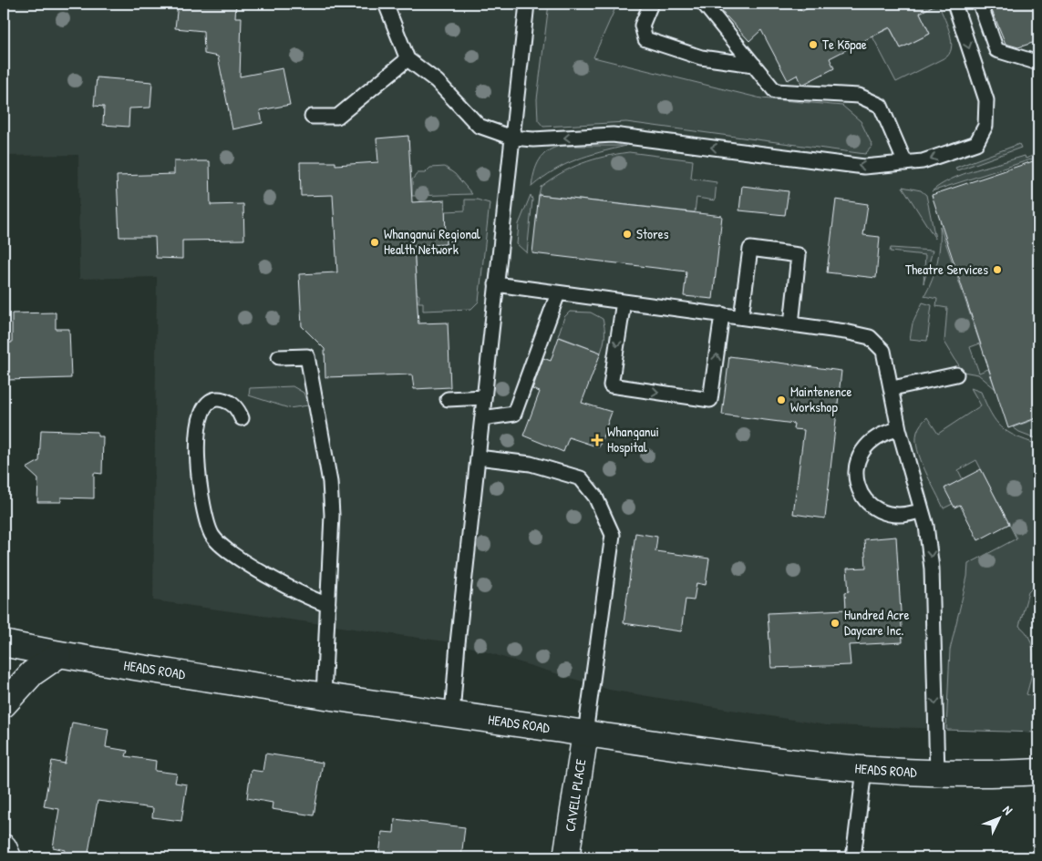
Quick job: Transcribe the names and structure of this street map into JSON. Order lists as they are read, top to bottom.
{
  "streets": {
    "main road": ["HEADS ROAD", "CAVELL PLACE"]
  },
  "crossings": [
    ["HEADS ROAD", "CAVELL PLACE"]
  ],
  "places": {
    "other": [
      "Te Kōpae",
      "Stores",
      "Whanganui Regional Health Network",
      "Theatre Services",
      "Maintenence Workshop",
      "Hundred Acre Daycare Inc."
    ],
    "health": ["Whanganui Hospital"]
  },
  "north": "top right"
}
